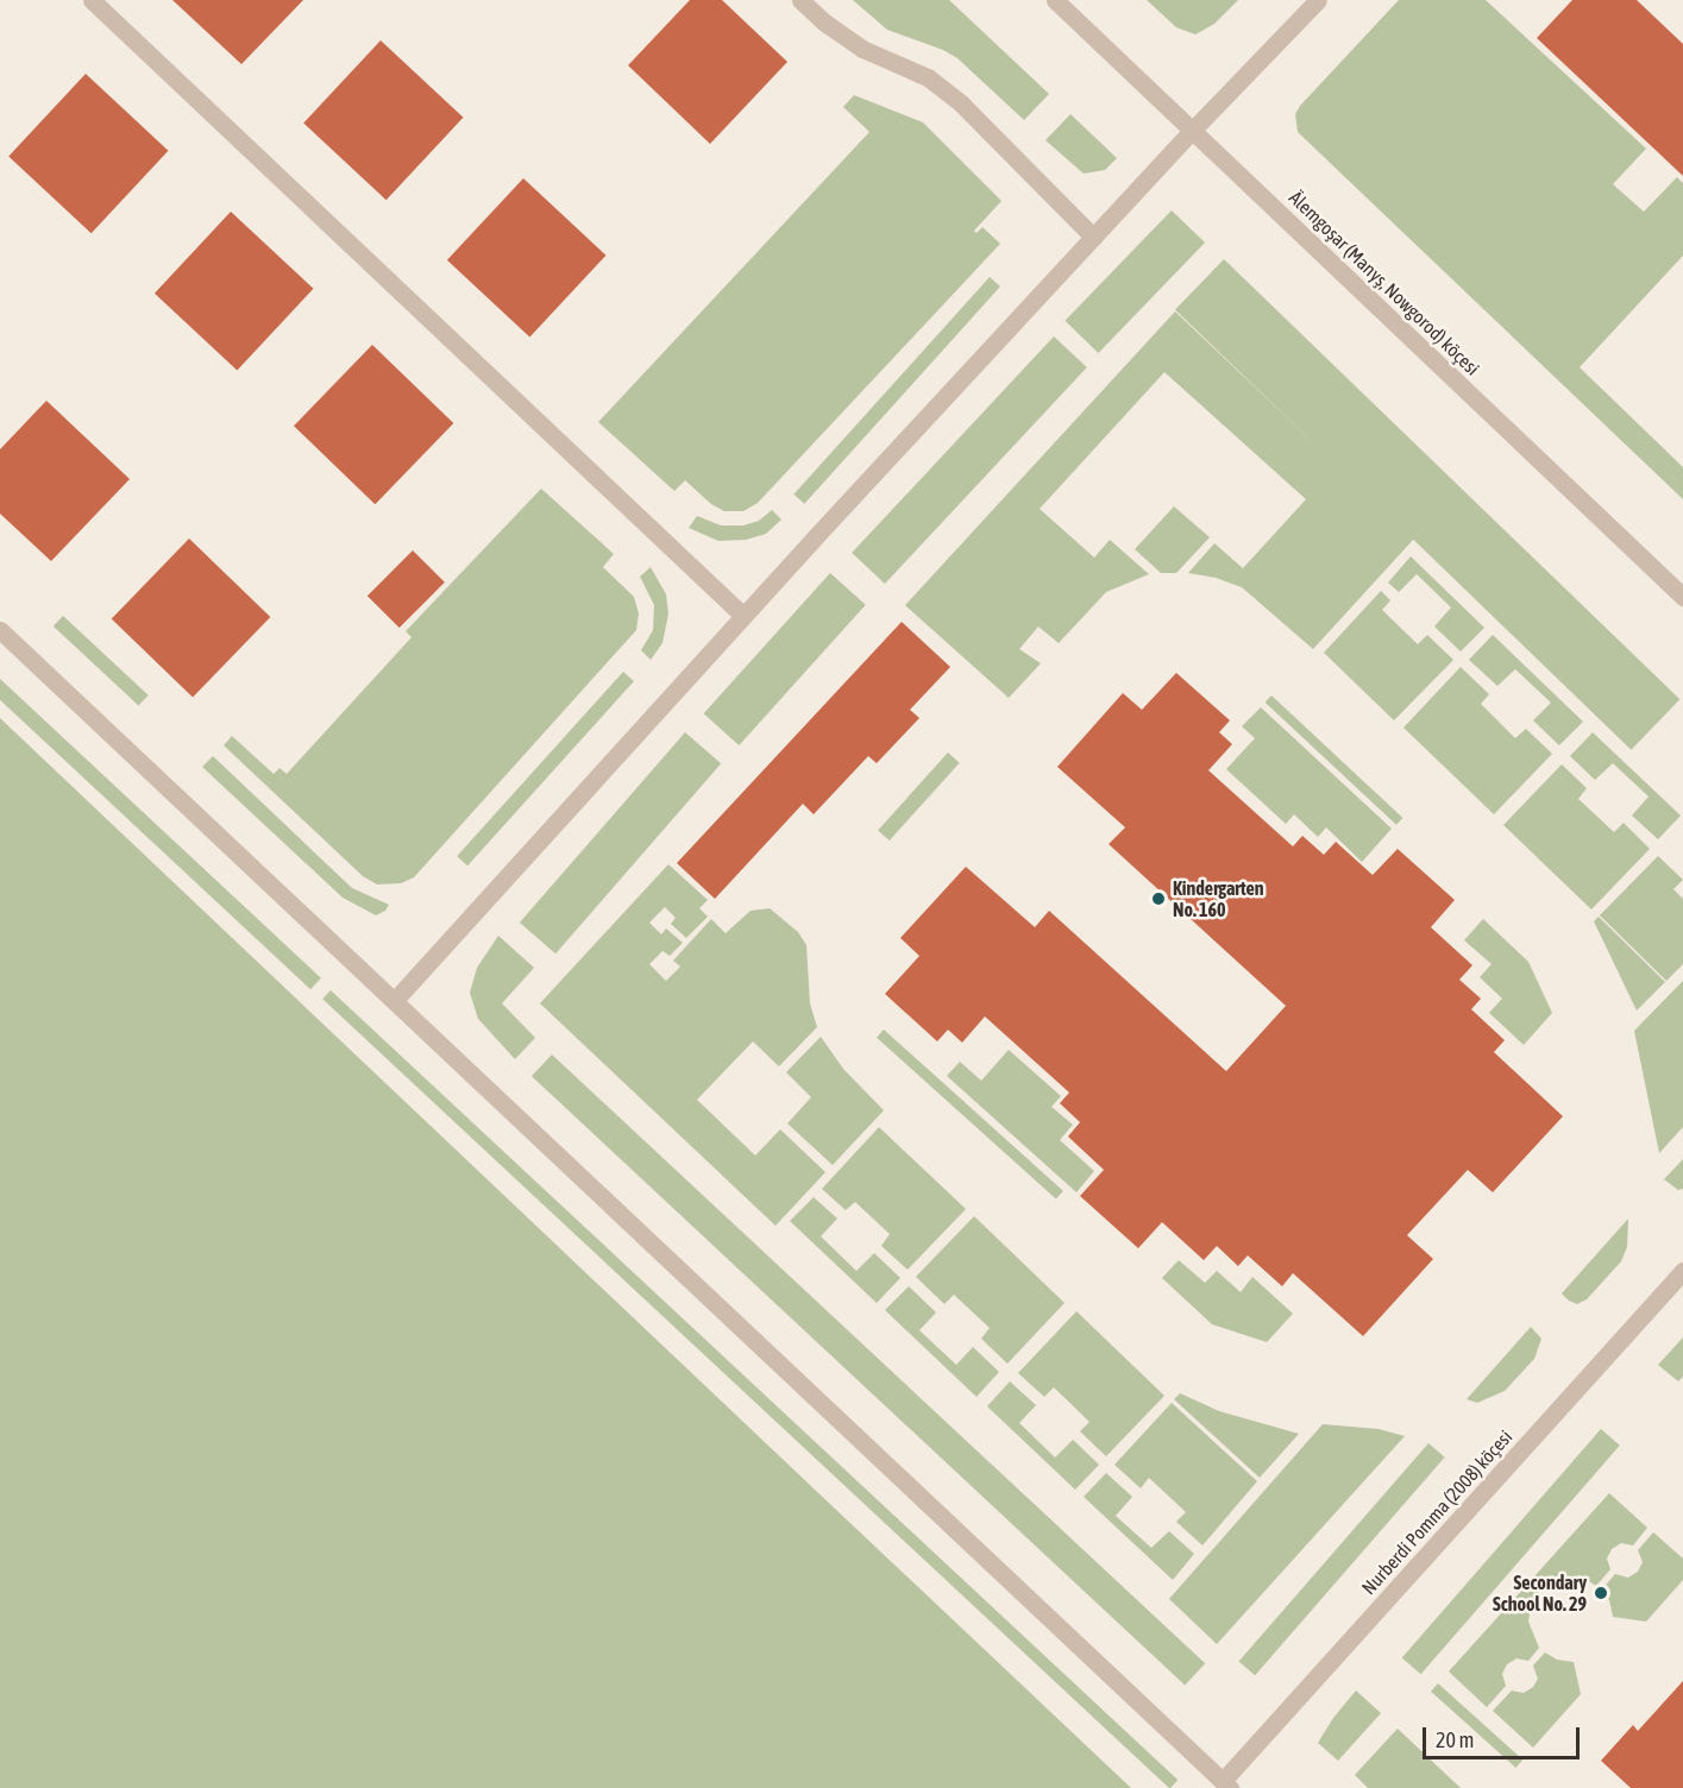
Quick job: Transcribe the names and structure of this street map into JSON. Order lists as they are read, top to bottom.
{
  "streets": {
    "street": ["Älemgoşar (Manyş, Nowgorod) köçesi", "Nurberdi Pomma (2008) köçesi"]
  },
  "places": ["Kindergarten No. 160", "Secondary School No. 29"],
  "scale_bar": "20 m"
}
